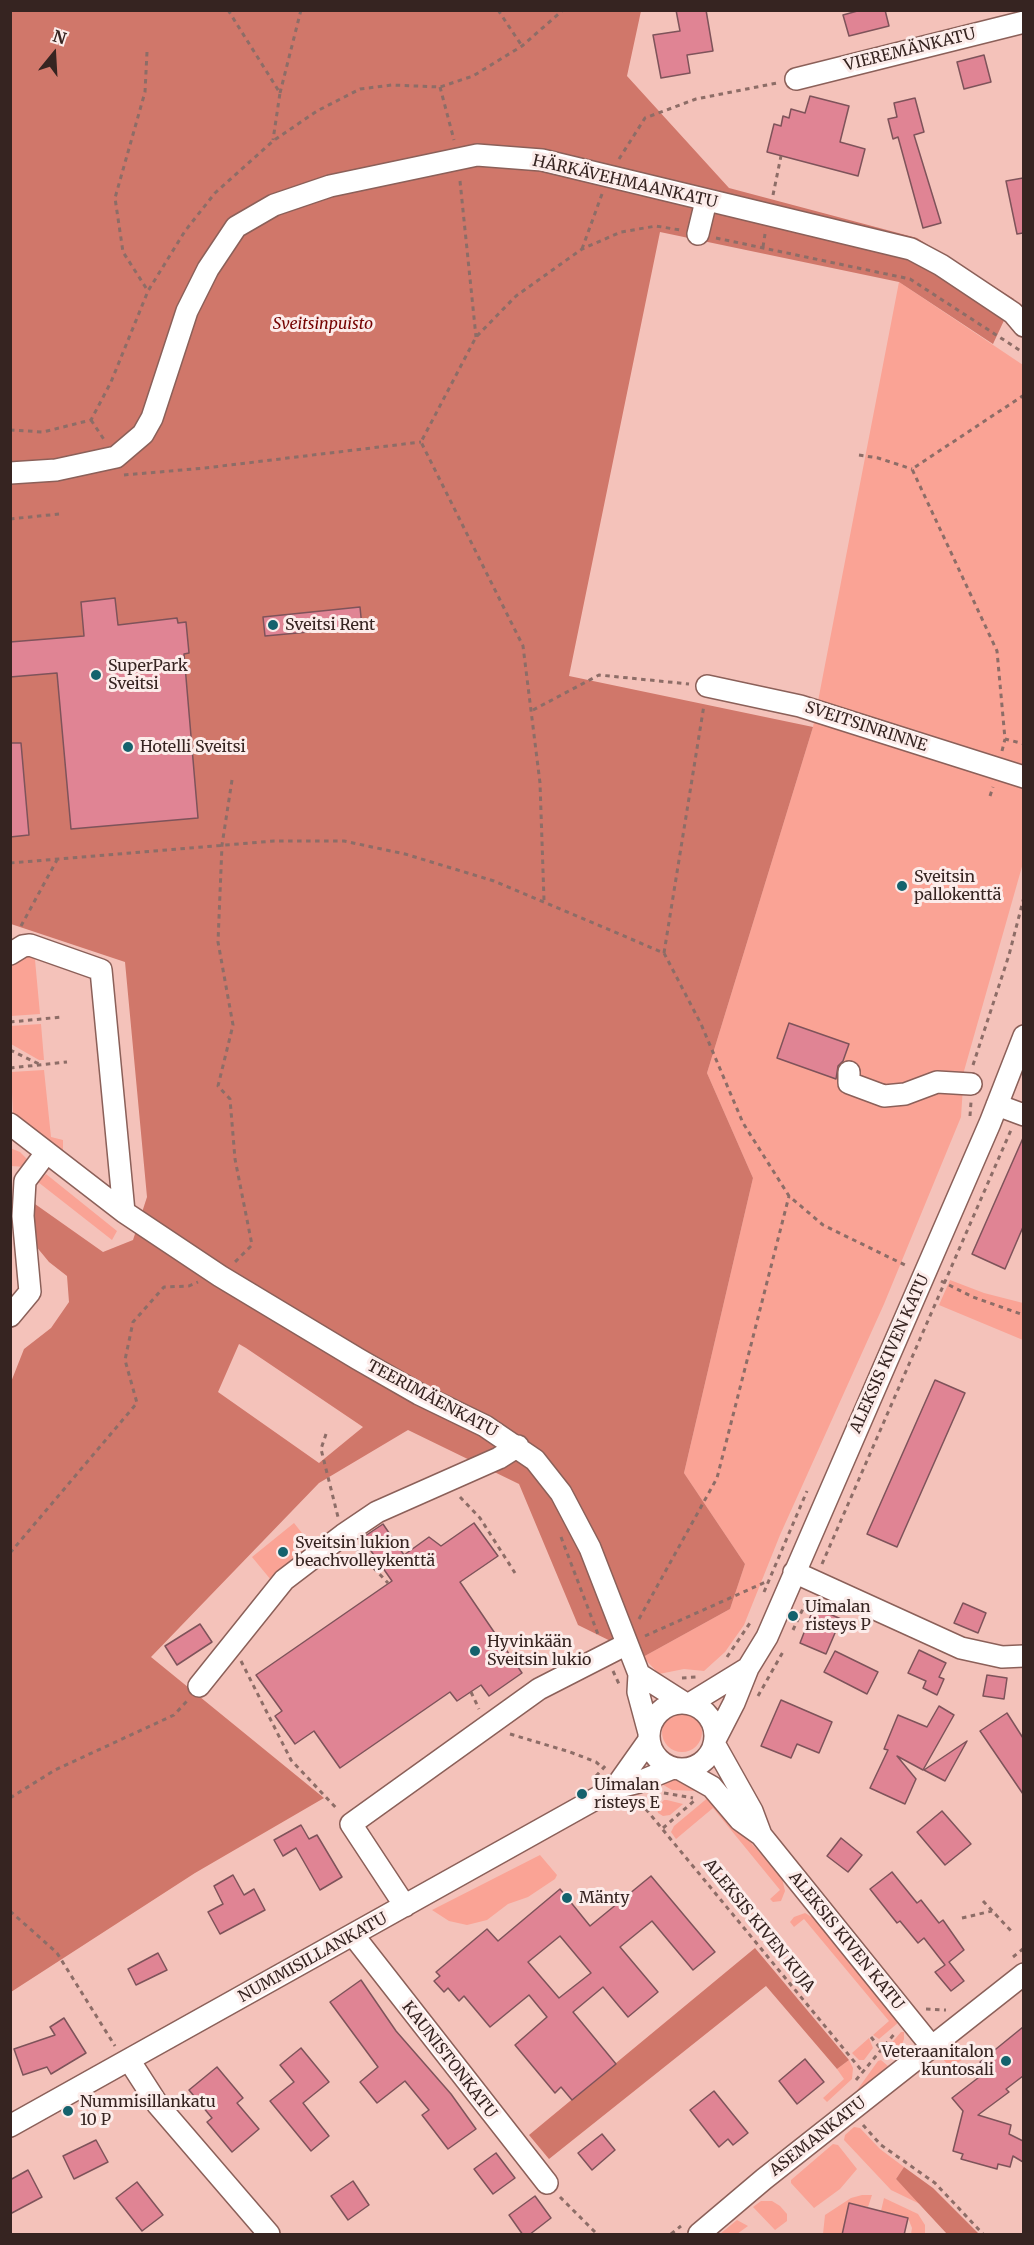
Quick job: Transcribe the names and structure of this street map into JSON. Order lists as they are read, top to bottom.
{
  "streets": {
    "street": [
      "VIEREMÄNKATU",
      "HÄRKÄVEHMAANKATU",
      "SVEITSINRINNE",
      "ALEKSIS KIVEN KATU",
      "TEERIMÄENKATU",
      "NUMMISILLANKATU",
      "KAUNISTONKATU",
      "ASEMANKATU"
    ],
    "path": ["ALEKSIS KIVEN KUJA"]
  },
  "crossings": [
    ["ALEKSIS KIVEN KATU", "TEERIMÄENKATU"],
    ["ALEKSIS KIVEN KATU", "NUMMISILLANKATU"],
    ["ALEKSIS KIVEN KATU", "ASEMANKATU"],
    ["TEERIMÄENKATU", "NUMMISILLANKATU"],
    ["NUMMISILLANKATU", "KAUNISTONKATU"]
  ],
  "parks": ["Sveitsinpuisto"],
  "places": [
    "Sveitsi Rent",
    "SuperPark Sveitsi",
    "Hotelli Sveitsi",
    "Sveitsin pallokenttä",
    "Sveitsin lukion beachvolleykenttä",
    "Uimalan risteys P",
    "Hyvinkään Sveitsin lukio",
    "Uimalan risteys E",
    "Mänty",
    "Veteraanitalon kuntosali",
    "Nummisillankatu 10 P"
  ],
  "north": "top"
}
